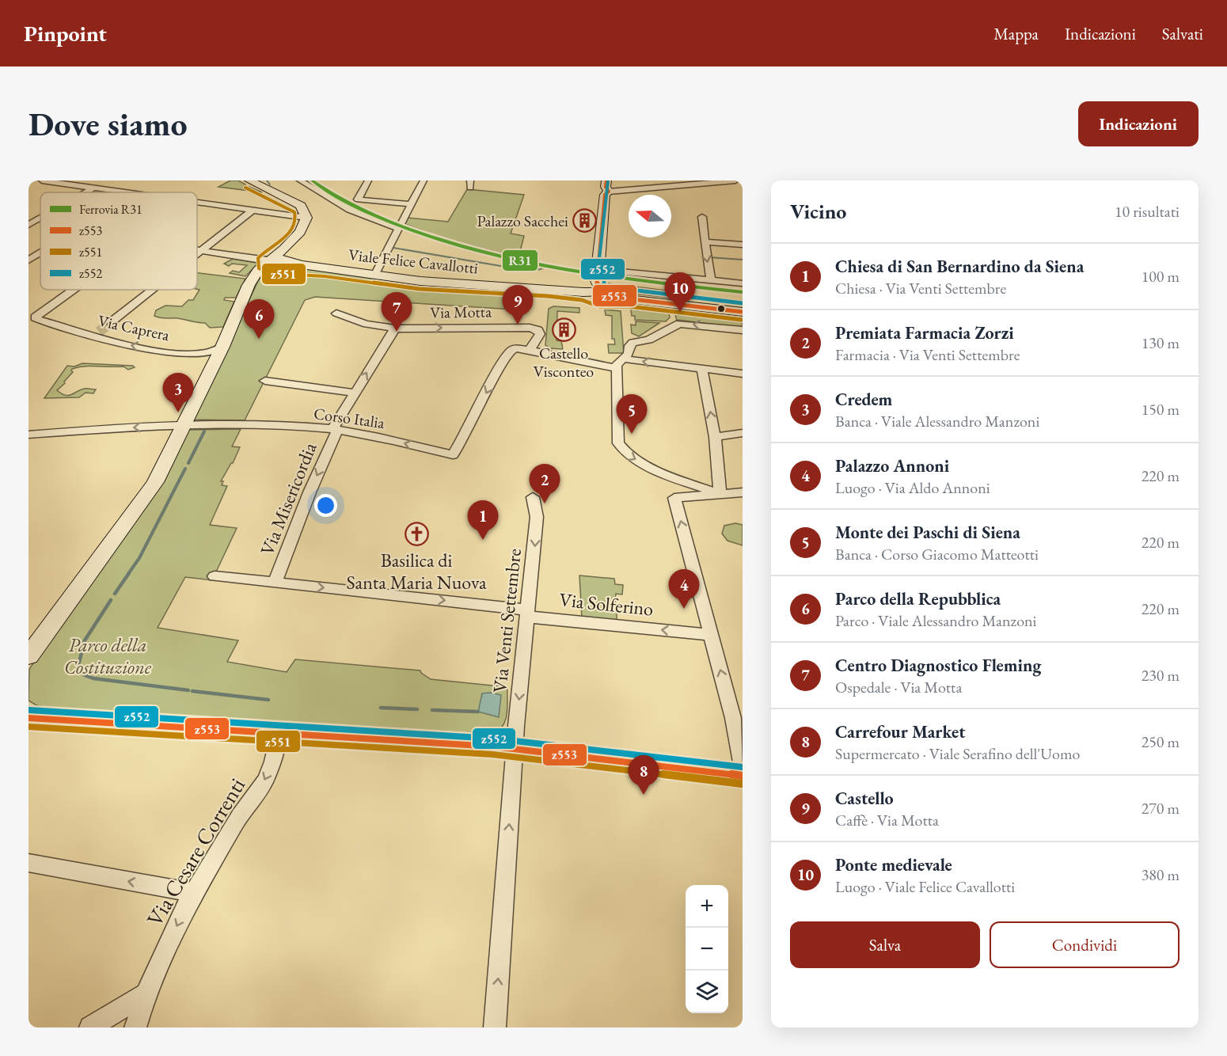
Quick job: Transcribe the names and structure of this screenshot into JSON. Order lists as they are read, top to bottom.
{
  "streets": {
    "street": [
      "Viale Felice Cavallotti",
      "Via Motta",
      "Via Caprera",
      "Corso Italia",
      "Via Misericordia",
      "Via Solferino",
      "Via Venti Settembre",
      "Via Cesare Correnti"
    ]
  },
  "crossings": [
    ["Via Motta", "Corso Italia"],
    ["Via Motta", "Via Misericordia"],
    ["Corso Italia", "Via Misericordia"],
    ["Via Misericordia", "Via Solferino"],
    ["Via Solferino", "Via Venti Settembre"]
  ],
  "one_way": ["Via Caprera", "Corso Italia", "Via Cesare Correnti"],
  "parks": ["Parco della Costituzione"],
  "places": {
    "building": ["Palazzo Sacchei", "Castello Visconteo"],
    "church": ["Basilica di Santa Maria Nuova"]
  },
  "lines": [
    "rail line R31",
    "transit line z553",
    "transit line z552",
    "transit line z551"
  ],
  "legend": [
    "Ferrovia R31",
    "z553",
    "z551",
    "z552"
  ],
  "north": "left",
  "page": {
    "header": "Pinpoint",
    "nav": ["Mappa", "Indicazioni", "Salvati"],
    "buttons": [
      "Indicazioni",
      ["Salva", "Condividi"]
    ],
    "title": "Dove siamo",
    "heading": ["Vicino", "10 risultati"],
    "list": [
      {
        "mark": "1",
        "name": "Chiesa di San Bernardino da Siena",
        "note": "Chiesa · Via Venti Settembre",
        "value": "100 m"
      },
      {
        "mark": "2",
        "name": "Premiata Farmacia Zorzi",
        "note": "Farmacia · Via Venti Settembre",
        "value": "130 m"
      },
      {
        "mark": "3",
        "name": "Credem",
        "note": "Banca · Viale Alessandro Manzoni",
        "value": "150 m"
      },
      {
        "mark": "4",
        "name": "Palazzo Annoni",
        "note": "Luogo · Via Aldo Annoni",
        "value": "220 m"
      },
      {
        "mark": "5",
        "name": "Monte dei Paschi di Siena",
        "note": "Banca · Corso Giacomo Matteotti",
        "value": "220 m"
      },
      {
        "mark": "6",
        "name": "Parco della Repubblica",
        "note": "Parco · Viale Alessandro Manzoni",
        "value": "220 m"
      },
      {
        "mark": "7",
        "name": "Centro Diagnostico Fleming",
        "note": "Ospedale · Via Motta",
        "value": "230 m"
      },
      {
        "mark": "8",
        "name": "Carrefour Market",
        "note": "Supermercato · Viale Serafino dell'Uomo",
        "value": "250 m"
      },
      {
        "mark": "9",
        "name": "Castello",
        "note": "Caffè · Via Motta",
        "value": "270 m"
      },
      {
        "mark": "10",
        "name": "Ponte medievale",
        "note": "Luogo · Viale Felice Cavallotti",
        "value": "380 m"
      }
    ],
    "pins": [
      "10",
      "9",
      "7",
      "6",
      "3",
      "5",
      "2",
      "1",
      "4",
      "8"
    ],
    "map_buttons": ["+", "−"]
  }
}
